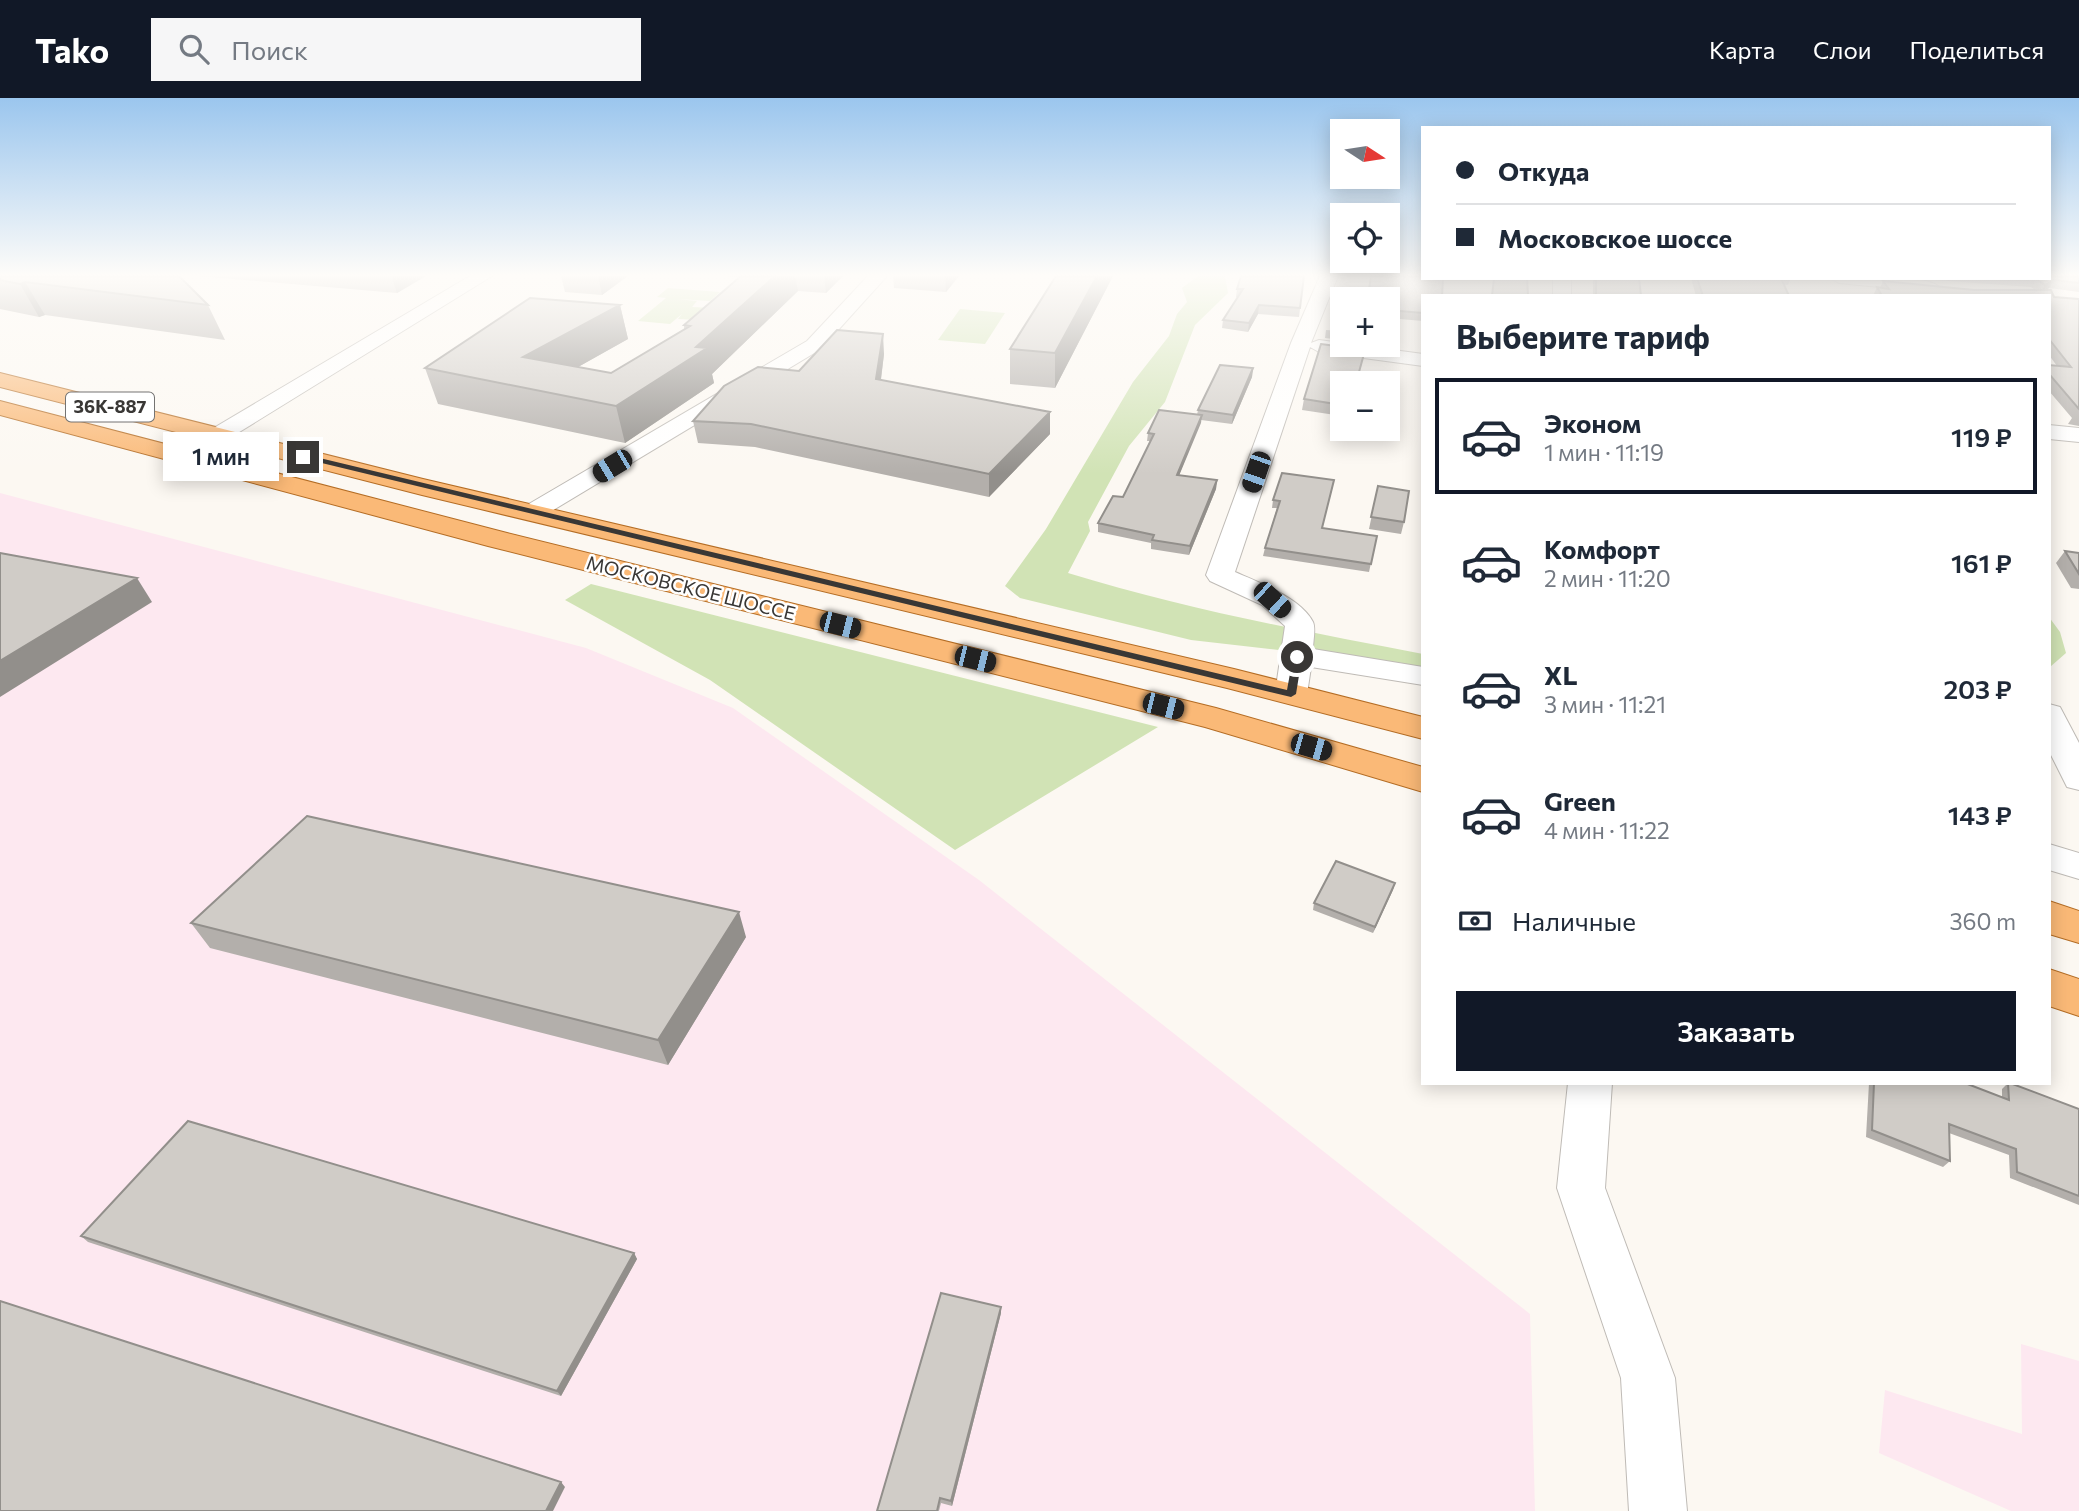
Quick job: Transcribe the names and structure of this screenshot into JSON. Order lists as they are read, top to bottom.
{
  "streets": {
    "main road": ["36К-887", "МОСКОВСКОЕ ШОССЕ"]
  },
  "north": "right",
  "page": {
    "header": "Tako",
    "search": "Поиск",
    "nav": ["Карта", "Слои", "Поделиться"],
    "map_buttons": ["+", "−"],
    "banner": ["Откуда", "Московское шоссе"],
    "heading": "Выберите тариф",
    "list": [
      {
        "name": "Эконом",
        "note": "1 мин · 11:19",
        "value": "119 ₽"
      },
      {
        "name": "Комфорт",
        "note": "2 мин · 11:20",
        "value": "161 ₽"
      },
      {
        "name": "XL",
        "note": "3 мин · 11:21",
        "value": "203 ₽"
      },
      {
        "name": "Green",
        "note": "4 мин · 11:22",
        "value": "143 ₽"
      }
    ],
    "bubble": "1 мин",
    "pay": ["Наличные", "360 m"],
    "buttons": "Заказать"
  }
}
